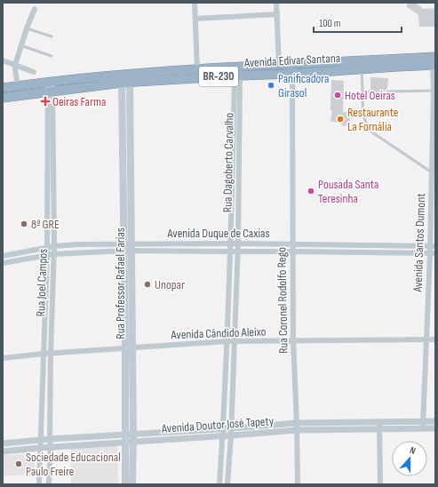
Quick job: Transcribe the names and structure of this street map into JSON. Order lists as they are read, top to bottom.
{
  "streets": {
    "highway": ["Avenida Edivar Santana", "BR-230"],
    "main road": ["Rua Professor Rafael Farias"],
    "street": [
      "Rua Dagoberto Carvalho",
      "Avenida Duque de Caxias",
      "Avenida Santos Dumont",
      "Rua Joel Campos",
      "Rua Coronel Rodolfo Rego",
      "Avenida Cândido Aleixo",
      "Avenida Doutor José Tapety"
    ]
  },
  "crossings": [
    ["Avenida Edivar Santana", "Rua Dagoberto Carvalho"],
    ["Avenida Edivar Santana", "Avenida Santos Dumont"],
    ["Avenida Edivar Santana", "Rua Joel Campos"],
    ["Avenida Edivar Santana", "Rua Professor Rafael Farias"],
    ["Avenida Edivar Santana", "Rua Coronel Rodolfo Rego"],
    ["Rua Dagoberto Carvalho", "Avenida Duque de Caxias"],
    ["Rua Dagoberto Carvalho", "Avenida Cândido Aleixo"],
    ["Rua Dagoberto Carvalho", "Avenida Doutor José Tapety"],
    ["Avenida Duque de Caxias", "Avenida Santos Dumont"],
    ["Avenida Duque de Caxias", "Rua Joel Campos"],
    ["Avenida Duque de Caxias", "Rua Professor Rafael Farias"],
    ["Avenida Duque de Caxias", "Rua Coronel Rodolfo Rego"],
    ["Avenida Santos Dumont", "Avenida Cândido Aleixo"],
    ["Avenida Santos Dumont", "Avenida Doutor José Tapety"],
    ["Rua Joel Campos", "Avenida Cândido Aleixo"],
    ["Rua Joel Campos", "Avenida Doutor José Tapety"],
    ["Rua Professor Rafael Farias", "Avenida Cândido Aleixo"],
    ["Rua Professor Rafael Farias", "Avenida Doutor José Tapety"],
    ["Rua Coronel Rodolfo Rego", "Avenida Cândido Aleixo"],
    ["Rua Coronel Rodolfo Rego", "Avenida Doutor José Tapety"]
  ],
  "places": {
    "other": [
      "Panificadora Girasol",
      "Hotel Oeiras",
      "Restaurante La Fornália",
      "Pousada Santa Teresinha",
      "8ª GRE",
      "Unopar",
      "Sociedade Educacional Paulo Freire"
    ],
    "health": ["Oeiras Farma"]
  },
  "scale_bar": "100 m",
  "north": "top"
}
